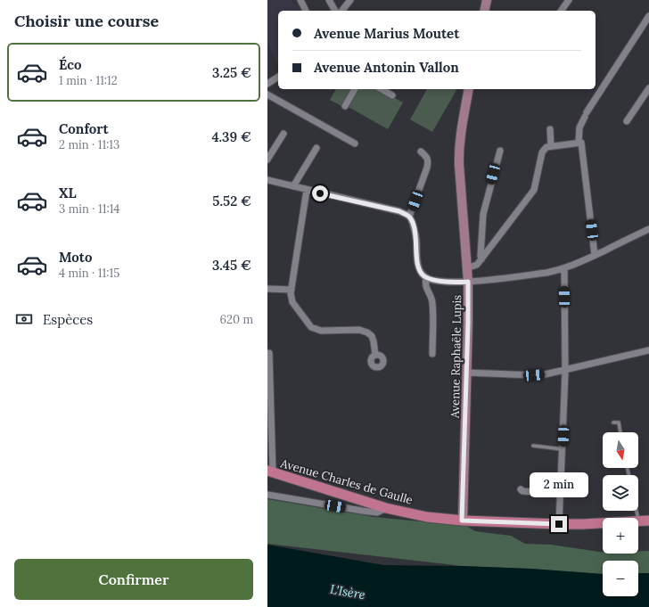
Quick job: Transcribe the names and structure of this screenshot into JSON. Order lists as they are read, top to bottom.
{
  "streets": {
    "main road": ["Avenue Charles de Gaulle"],
    "street": ["Avenue Raphaële Lupis"]
  },
  "crossings": [
    ["Avenue Raphaële Lupis", "Avenue Charles de Gaulle"]
  ],
  "water": ["L'Isère"],
  "north": "bottom",
  "page": {
    "heading": "Choisir une course",
    "banner": ["Avenue Marius Moutet", "Avenue Antonin Vallon"],
    "list": [
      {
        "name": "Éco",
        "note": "1 min · 11:12",
        "value": "3.25 €"
      },
      {
        "name": "Confort",
        "note": "2 min · 11:13",
        "value": "4.39 €"
      },
      {
        "name": "XL",
        "note": "3 min · 11:14",
        "value": "5.52 €"
      },
      {
        "name": "Moto",
        "note": "4 min · 11:15",
        "value": "3.45 €"
      }
    ],
    "pay": ["Espèces", "620 m"],
    "map_buttons": ["+", "−"],
    "bubble": "2 min",
    "buttons": "Confirmer"
  }
}
